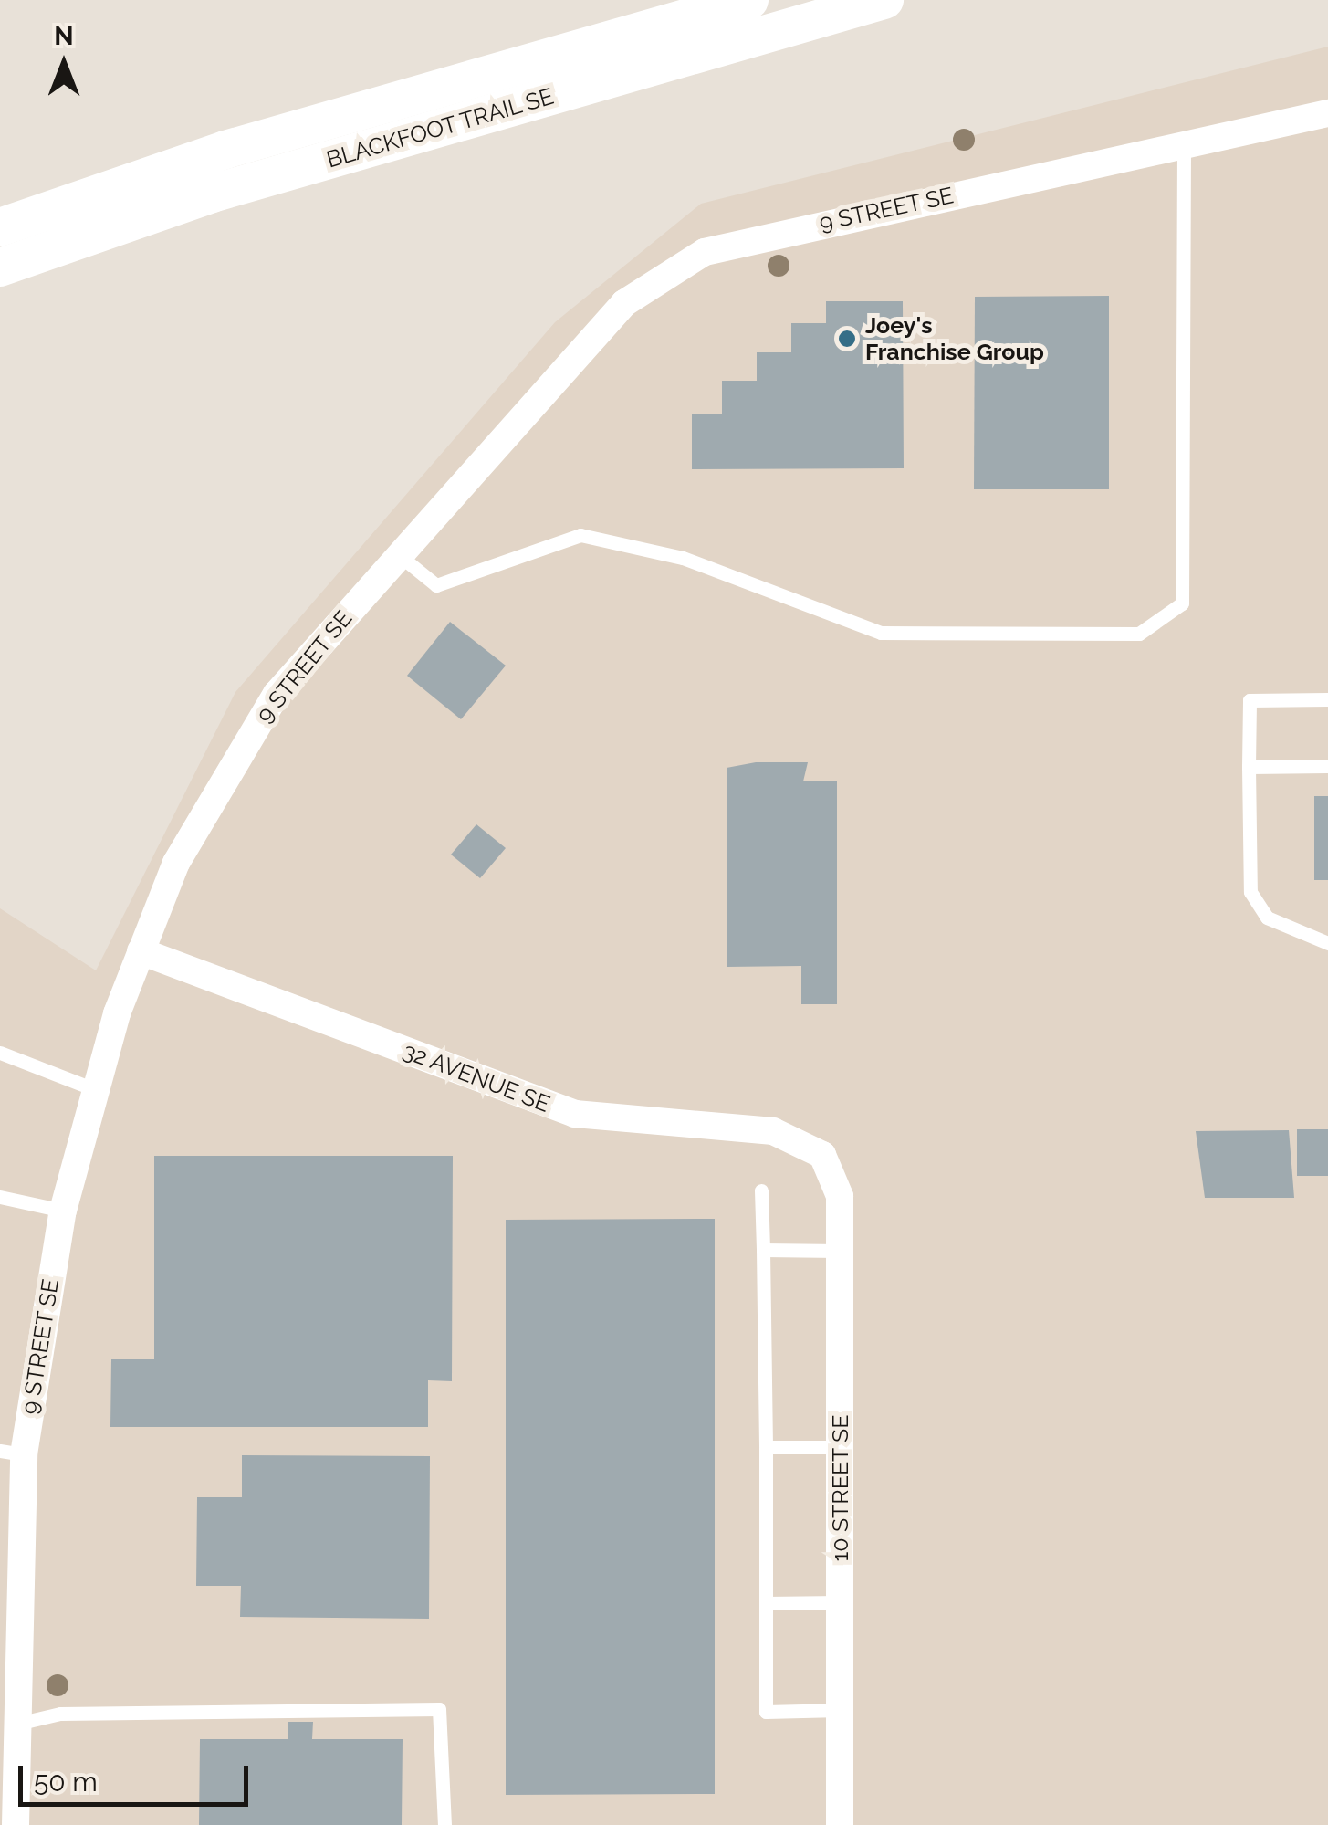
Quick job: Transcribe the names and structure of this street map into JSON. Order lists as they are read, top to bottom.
{
  "streets": {
    "main road": ["BLACKFOOT TRAIL SE"],
    "street": ["9 STREET SE", "32 AVENUE SE", "10 STREET SE"]
  },
  "crossings": [
    ["9 STREET SE", "32 AVENUE SE"],
    ["32 AVENUE SE", "10 STREET SE"]
  ],
  "places": ["Joey's Franchise Group"],
  "scale_bar": "50 m",
  "north": "top"
}
